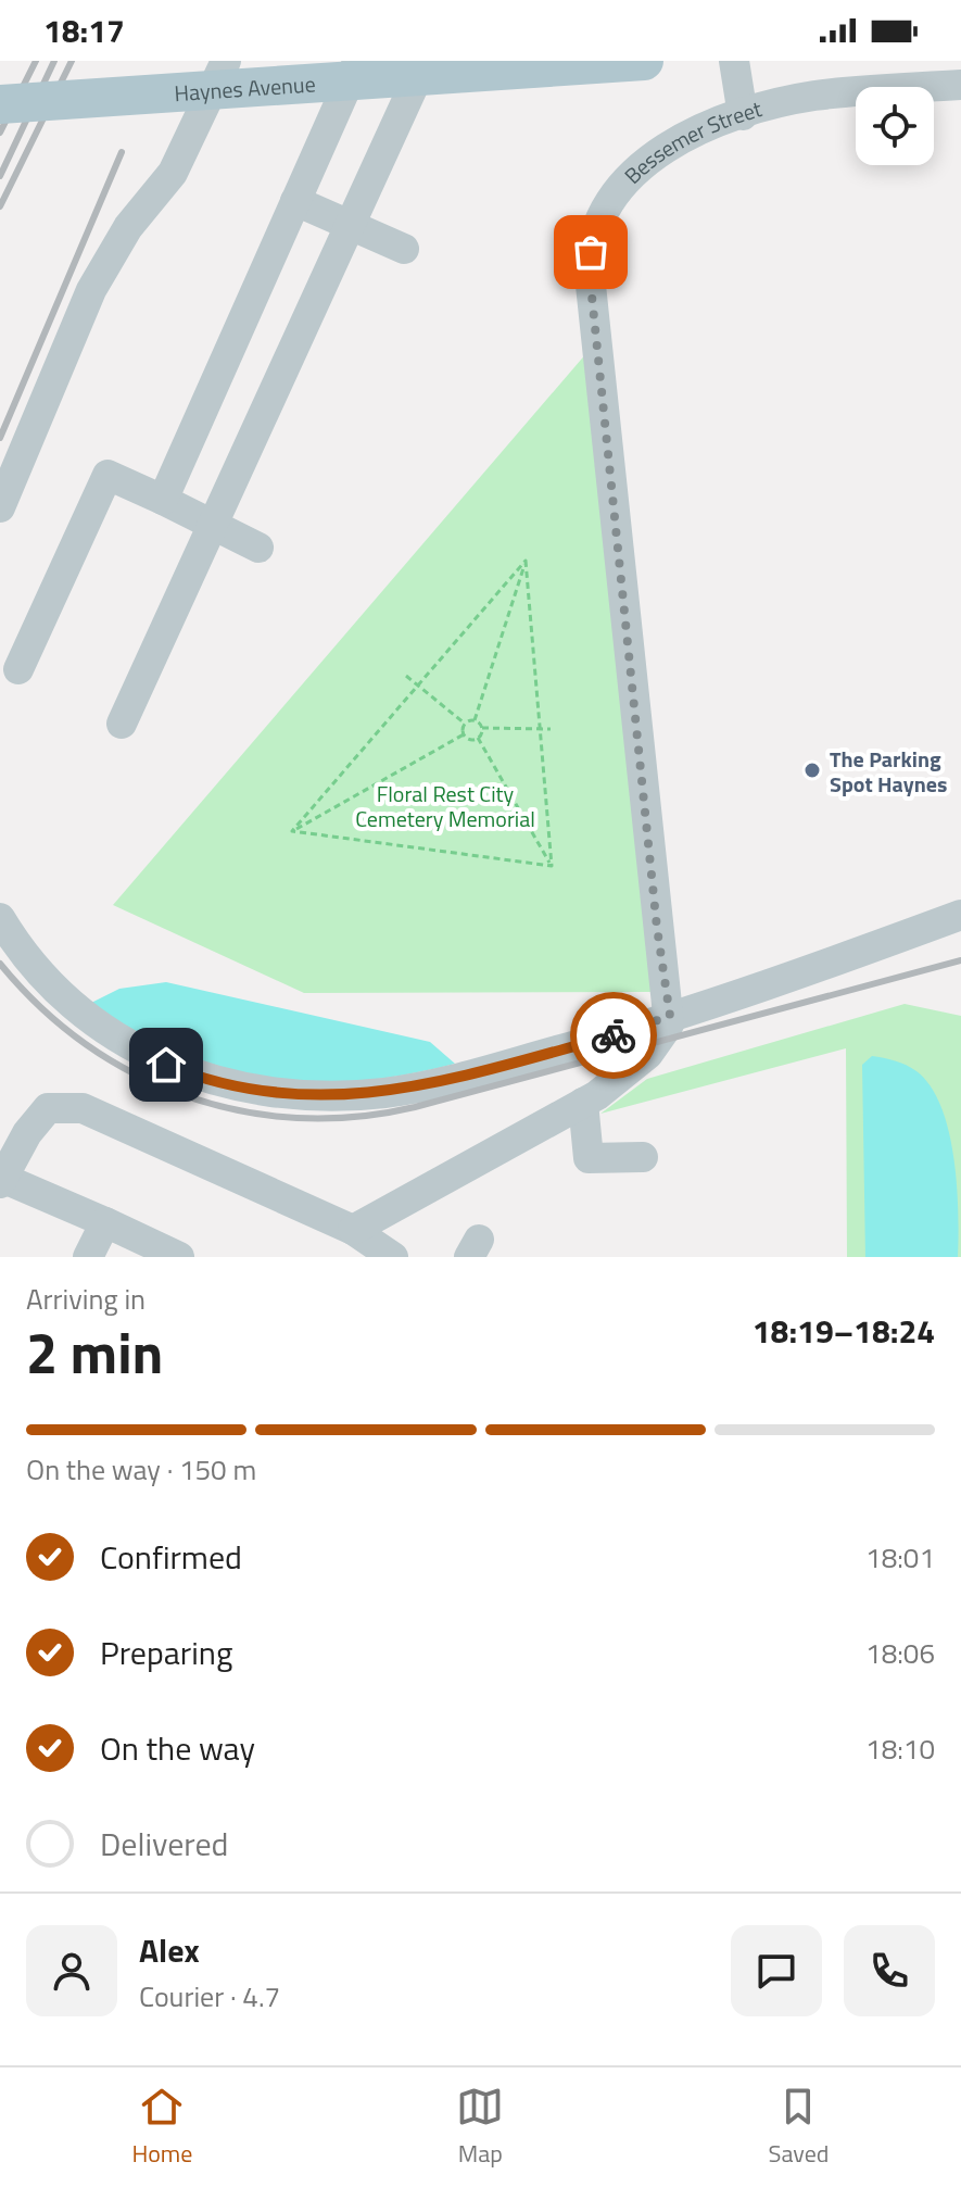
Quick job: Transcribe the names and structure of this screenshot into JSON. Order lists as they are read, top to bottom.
{
  "streets": {
    "main road": ["Haynes Avenue"],
    "street": ["Bessemer Street"]
  },
  "parks": ["Floral Rest City Cemetery Memorial"],
  "places": ["The Parking Spot Haynes"],
  "page": {
    "status": "18:17",
    "heading": ["2 min", "Arriving in", "18:19–18:24"],
    "panel": ["Alex", "Courier · 4.7"],
    "bar": "On the way · 150 m",
    "list": [
      ["Confirmed", "18:01"],
      ["Preparing", "18:06"],
      ["On the way", "18:10"],
      "Delivered"
    ],
    "tabs": ["Home", "Map", "Saved"]
  }
}
